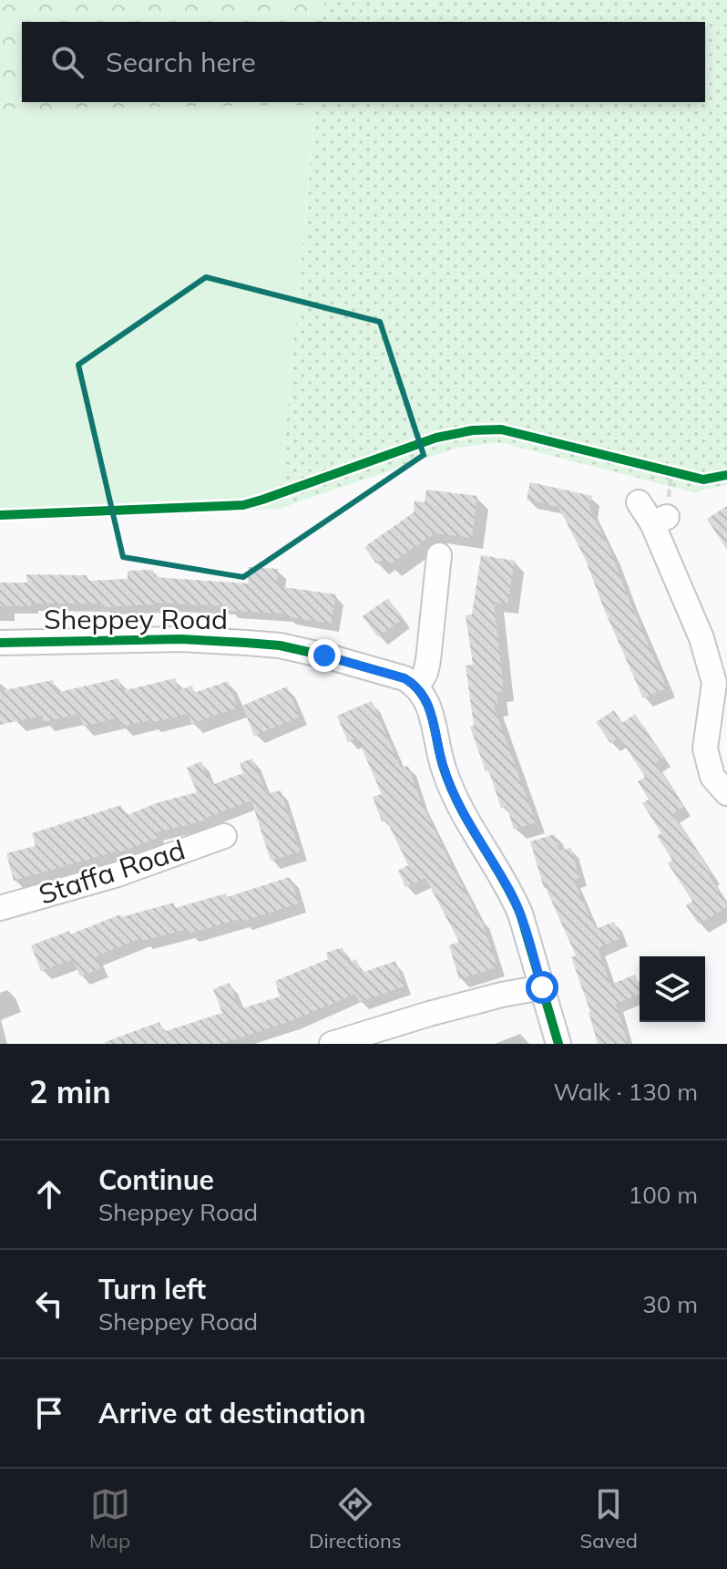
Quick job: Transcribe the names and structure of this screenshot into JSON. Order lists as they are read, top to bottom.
{
  "streets": {
    "street": ["Sheppey Road", "Staffa Road"]
  },
  "page": {
    "search": "Search here",
    "heading": ["2 min", "Walk · 130 m"],
    "list": [
      ["Continue", "Sheppey Road", "100 m"],
      ["Turn left", "Sheppey Road", "30 m"],
      "Arrive at destination"
    ],
    "nav": ["Map", "Directions", "Saved"]
  }
}
